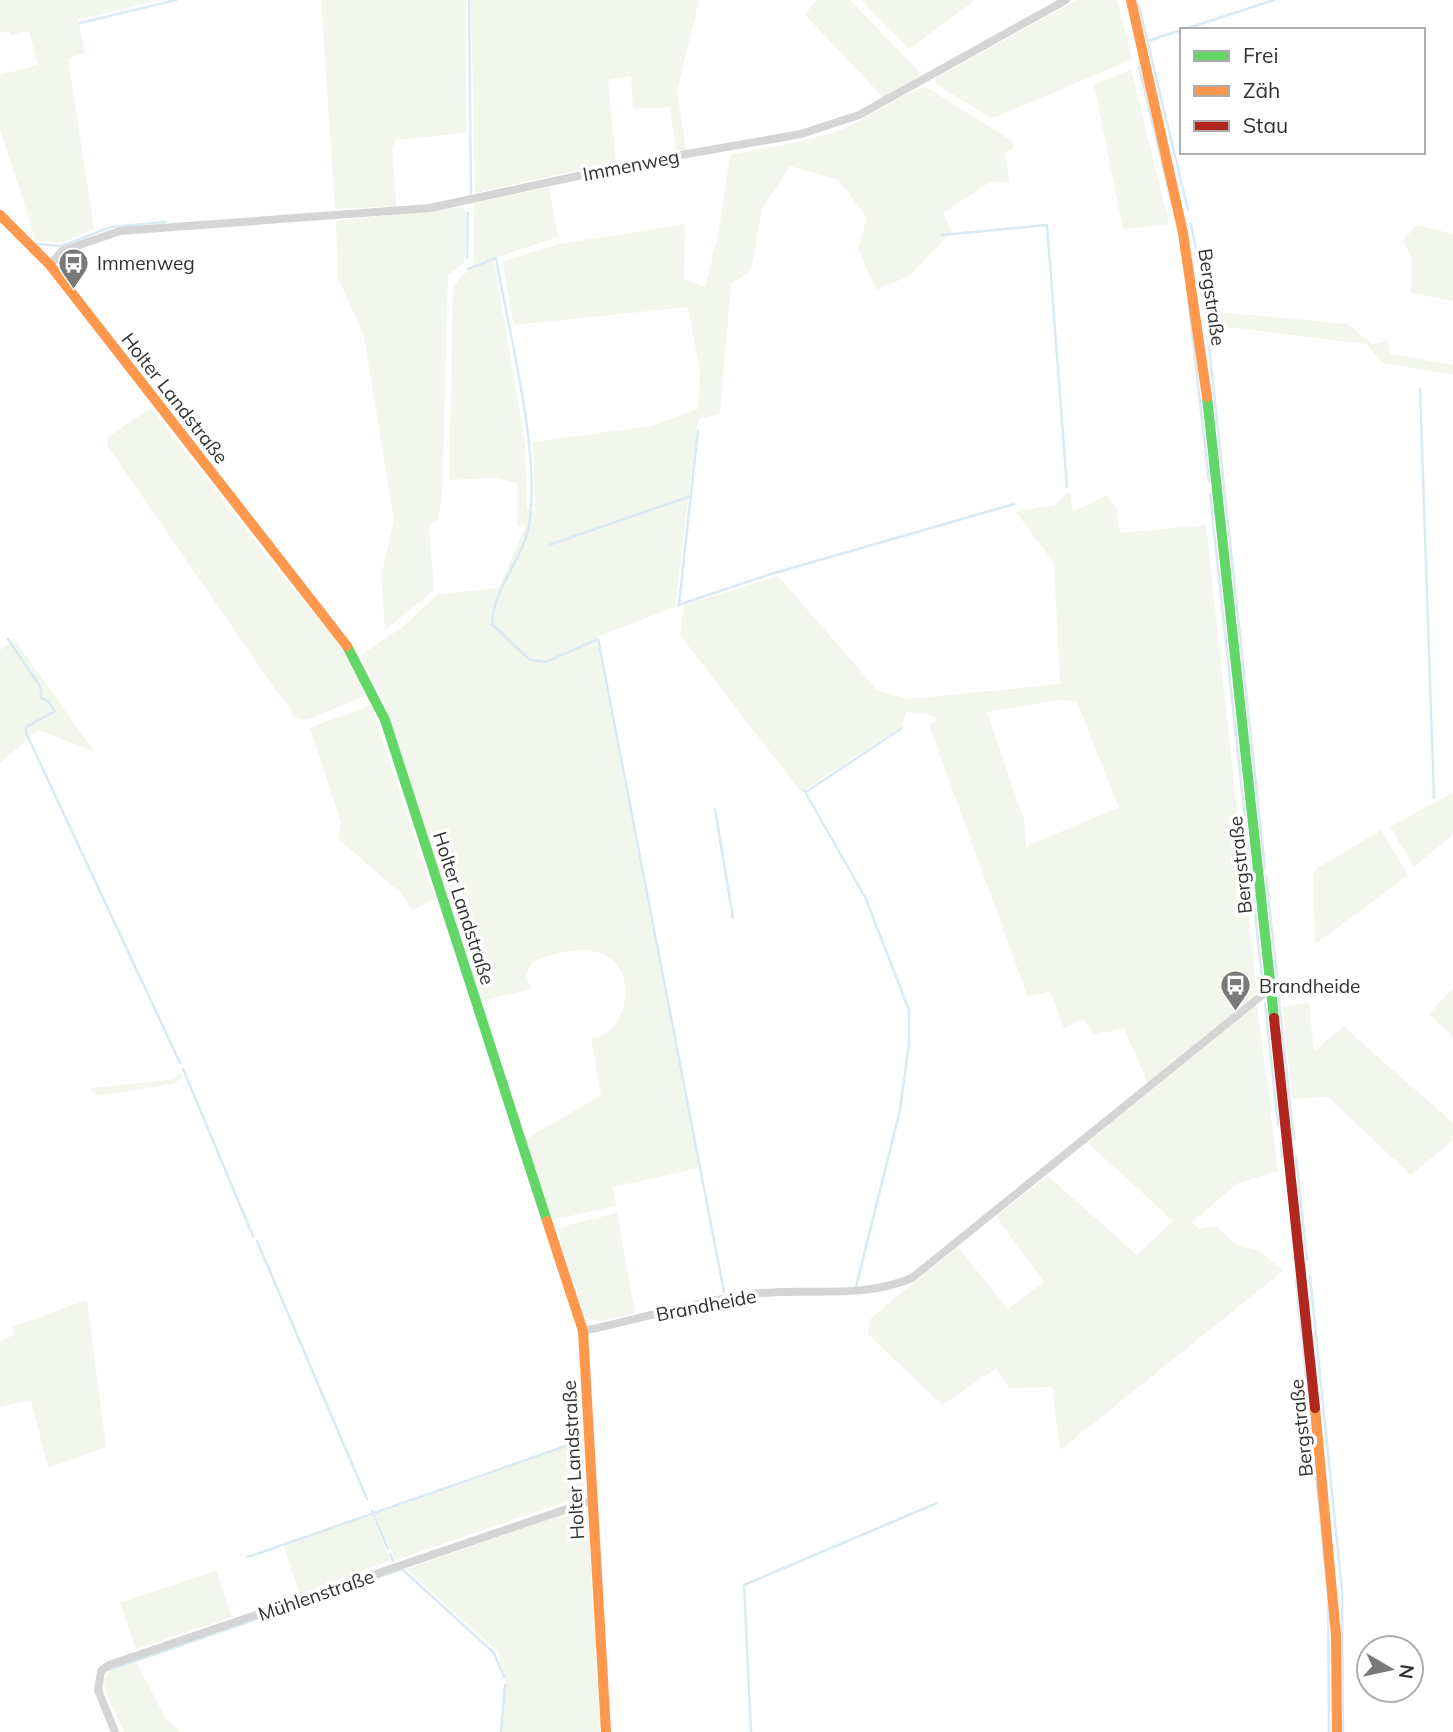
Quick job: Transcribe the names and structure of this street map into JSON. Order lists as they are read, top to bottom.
{
  "streets": {
    "street": [
      "Immenweg",
      "Bergstraße",
      "Holter Landstraße",
      "Brandheide",
      "Mühlenstraße"
    ]
  },
  "crossings": [
    ["Immenweg", "Holter Landstraße"],
    ["Bergstraße", "Brandheide"],
    ["Holter Landstraße", "Brandheide"],
    ["Holter Landstraße", "Mühlenstraße"]
  ],
  "places": {
    "bus stop": ["Immenweg", "Brandheide"]
  },
  "legend": ["Frei", "Zäh", "Stau"],
  "north": "right"
}
